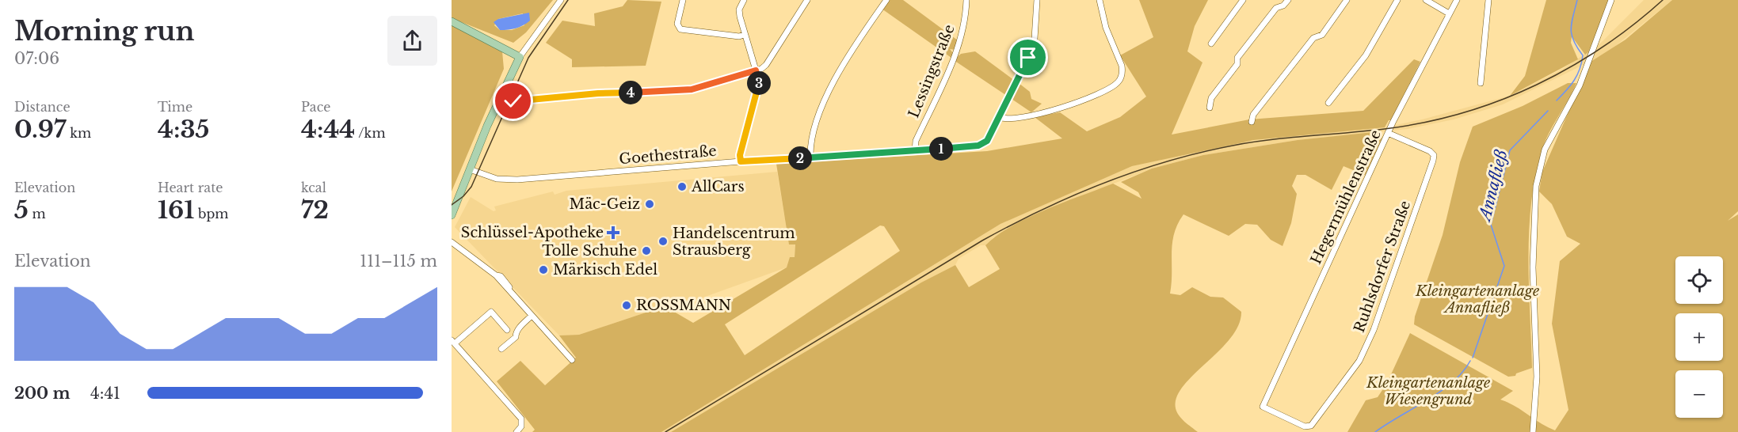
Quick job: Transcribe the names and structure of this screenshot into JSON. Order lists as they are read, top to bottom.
{
  "streets": {
    "street": [
      "Lessingstraße",
      "Goethestraße",
      "Hegermühlenstraße",
      "Ruhlsdorfer Straße"
    ]
  },
  "crossings": [
    ["Lessingstraße", "Goethestraße"],
    ["Hegermühlenstraße", "Ruhlsdorfer Straße"]
  ],
  "water": ["Annafließ"],
  "parks": ["Kleingartenanlage Annafließ", "Kleingartenanlage Wiesengrund"],
  "places": {
    "other": [
      "AllCars",
      "Mäc-Geiz",
      "Handelscentrum Strausberg",
      "Tolle Schuhe",
      "Märkisch Edel",
      "ROSSMANN"
    ],
    "health": ["Schlüssel-Apotheke"]
  },
  "page": {
    "heading": ["Morning run", "07:06"],
    "pins": [
      "3",
      "4",
      "1",
      "2"
    ],
    "stats": [
      ["Distance", "0.97 km"],
      ["Time", "4:35"],
      ["Pace", "4:44 /km"],
      ["Elevation", "5 m"],
      ["Heart rate", "161 bpm"],
      ["kcal", "72"]
    ],
    "chart": ["Elevation", "111–115 m"],
    "map_buttons": ["+", "−"],
    "list": [
      {
        "name": "200 m",
        "note": "4:41"
      }
    ]
  }
}
